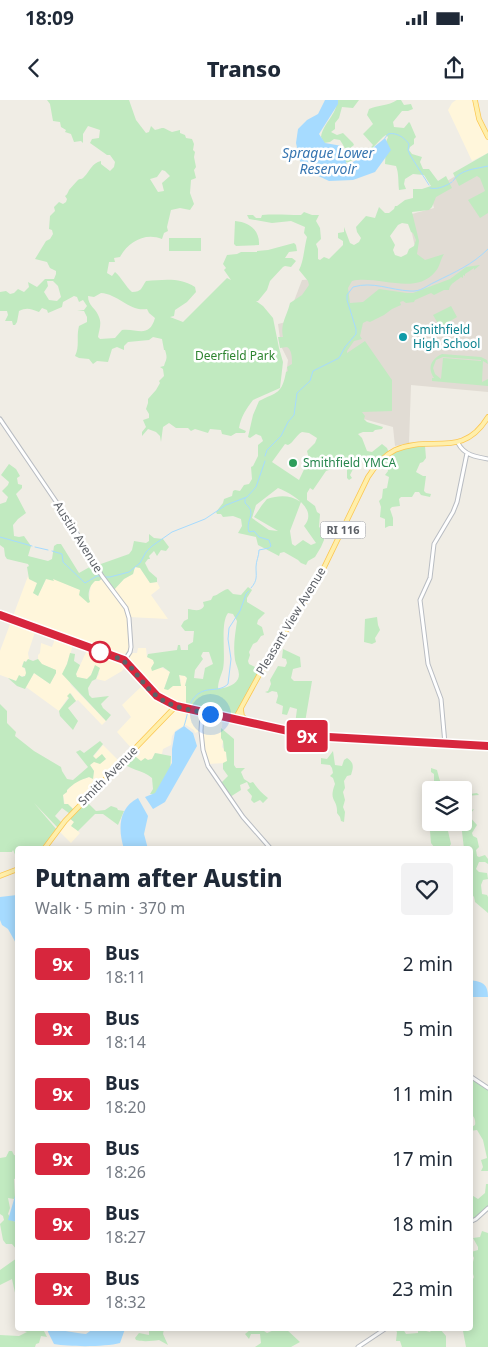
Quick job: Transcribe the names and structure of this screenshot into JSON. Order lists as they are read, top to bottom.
{
  "streets": {
    "main road": ["RI 116", "Pleasant View Avenue", "Smith Avenue"],
    "street": ["Austin Avenue"]
  },
  "water": ["Sprague Lower Reservoir"],
  "parks": ["Deerfield Park"],
  "places": ["Smithfield High School", "Smithfield YMCA"],
  "lines": ["bus line 9x"],
  "page": {
    "status": "18:09",
    "header": "Transo",
    "on_map": "9x",
    "heading": ["Putnam after Austin", "Walk · 5 min · 370 m"],
    "list": [
      {
        "mark": "9x",
        "name": "Bus",
        "note": "18:11",
        "value": "2 min"
      },
      {
        "mark": "9x",
        "name": "Bus",
        "note": "18:14",
        "value": "5 min"
      },
      {
        "mark": "9x",
        "name": "Bus",
        "note": "18:20",
        "value": "11 min"
      },
      {
        "mark": "9x",
        "name": "Bus",
        "note": "18:26",
        "value": "17 min"
      },
      {
        "mark": "9x",
        "name": "Bus",
        "note": "18:27",
        "value": "18 min"
      },
      {
        "mark": "9x",
        "name": "Bus",
        "note": "18:32",
        "value": "23 min"
      }
    ]
  }
}
